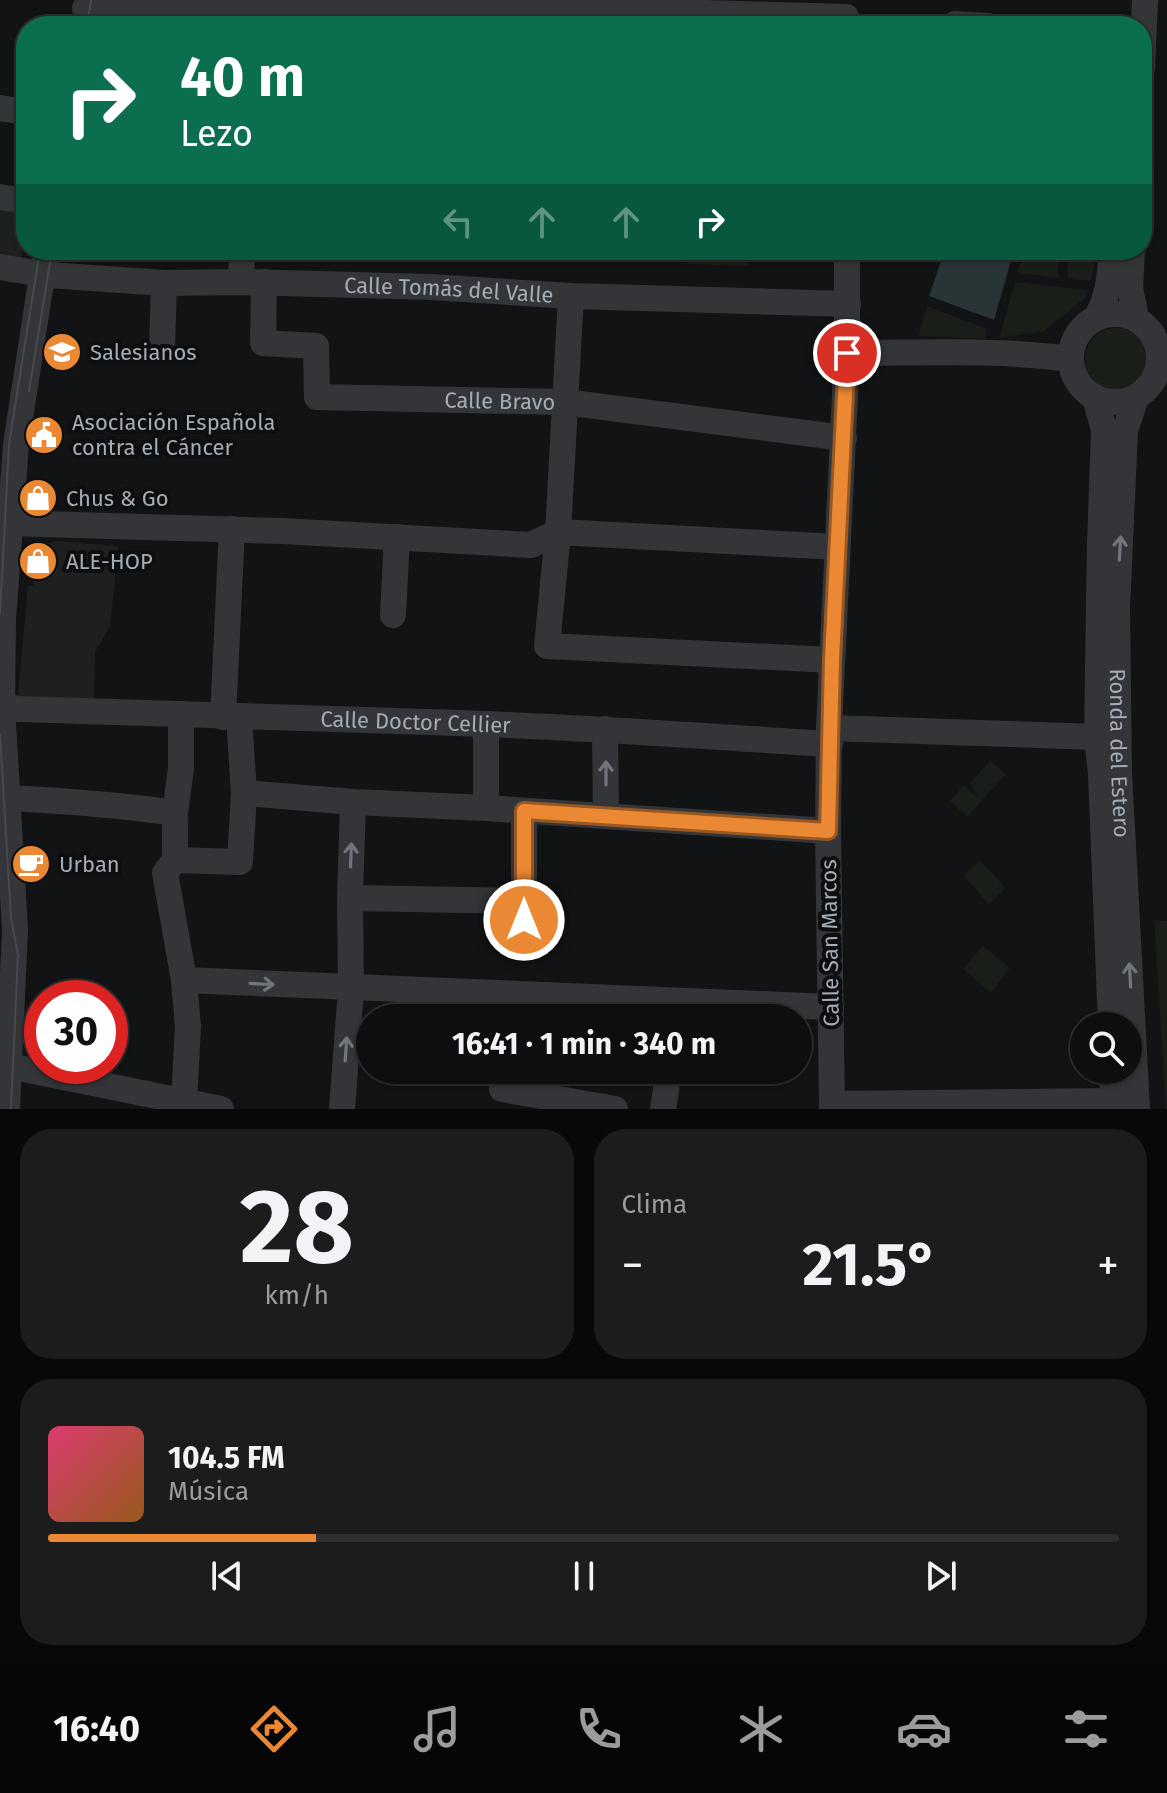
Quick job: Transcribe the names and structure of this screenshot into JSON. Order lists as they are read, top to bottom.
{
  "streets": {
    "street": [
      "Calle Tomás del Valle",
      "Calle Bravo",
      "Calle Doctor Cellier",
      "Ronda del Estero",
      "Calle San Marcos"
    ]
  },
  "crossings": [
    ["Calle Tomás del Valle", "Calle Bravo"],
    ["Calle Tomás del Valle", "Calle San Marcos"],
    ["Calle Bravo", "Calle San Marcos"],
    ["Calle Doctor Cellier", "Ronda del Estero"],
    ["Calle Doctor Cellier", "Calle San Marcos"]
  ],
  "places": {
    "school or university": ["Salesianos"],
    "public building": ["Asociación Española contra el Cáncer"],
    "shop": ["Chus & Go", "ALE-HOP"],
    "cafe": ["Urban"]
  },
  "page": {
    "turn": ["40 m", "Lezo"],
    "limit": "30",
    "trip": "16:41 · 1 min · 340 m",
    "tile": [
      ["28", "km/h"],
      "Clima"
    ],
    "heat": ["−", "21.5°", "+"],
    "song": ["104.5 FM", "Música"],
    "tabs": "16:40"
  }
}
